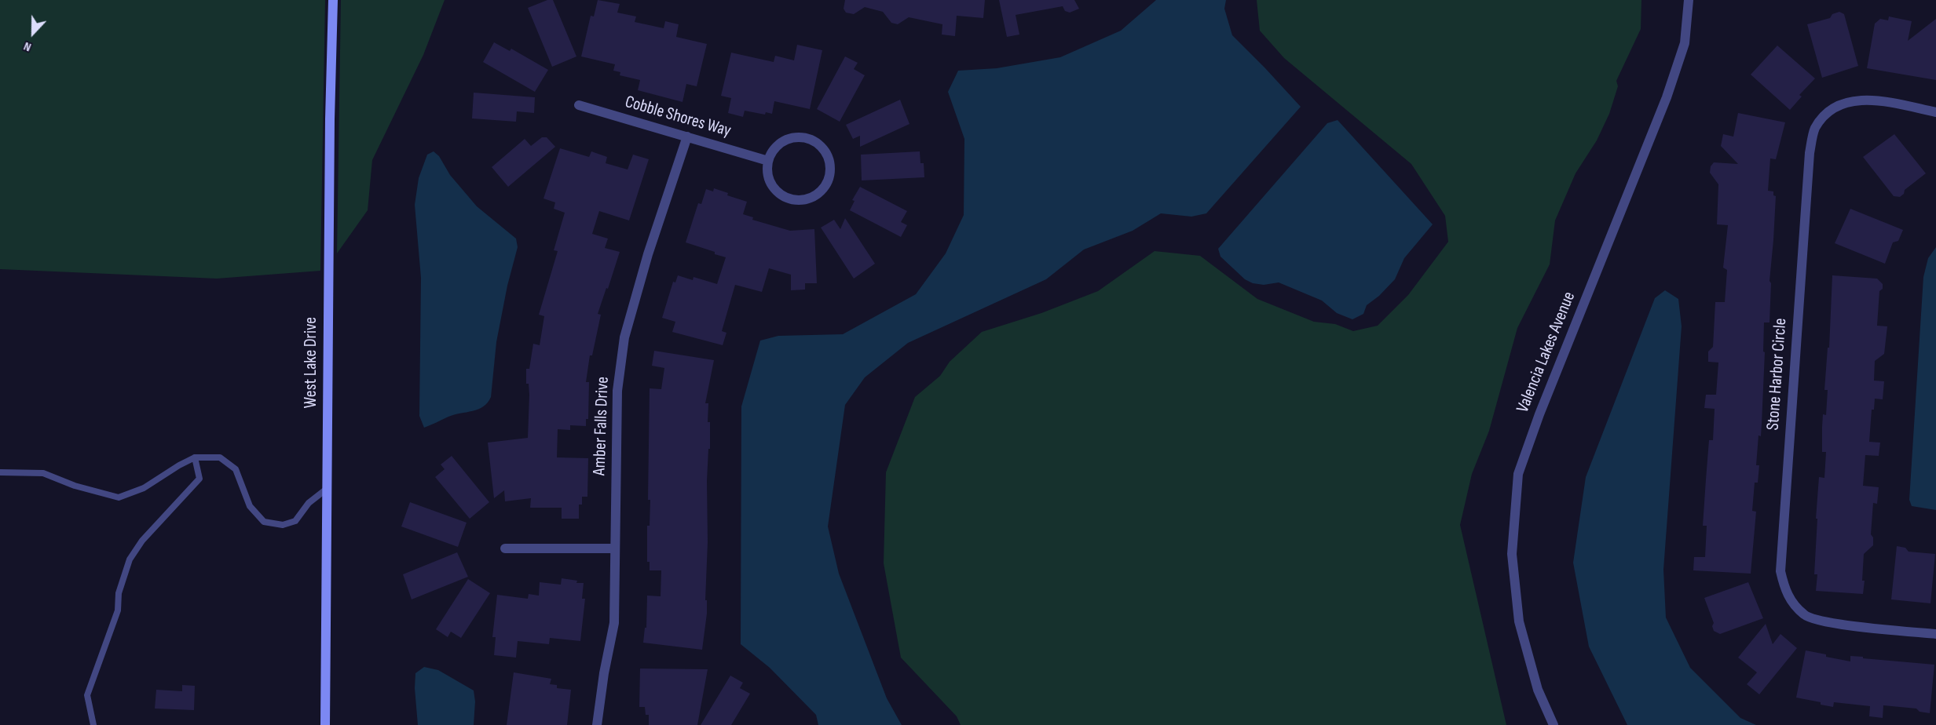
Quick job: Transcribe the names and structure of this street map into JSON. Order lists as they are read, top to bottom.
{
  "streets": {
    "street": [
      "Cobble Shores Way",
      "Valencia Lakes Avenue",
      "West Lake Drive",
      "Stone Harbor Circle",
      "Amber Falls Drive"
    ]
  },
  "crossings": [
    ["Cobble Shores Way", "Amber Falls Drive"]
  ],
  "north": "bottom"
}
